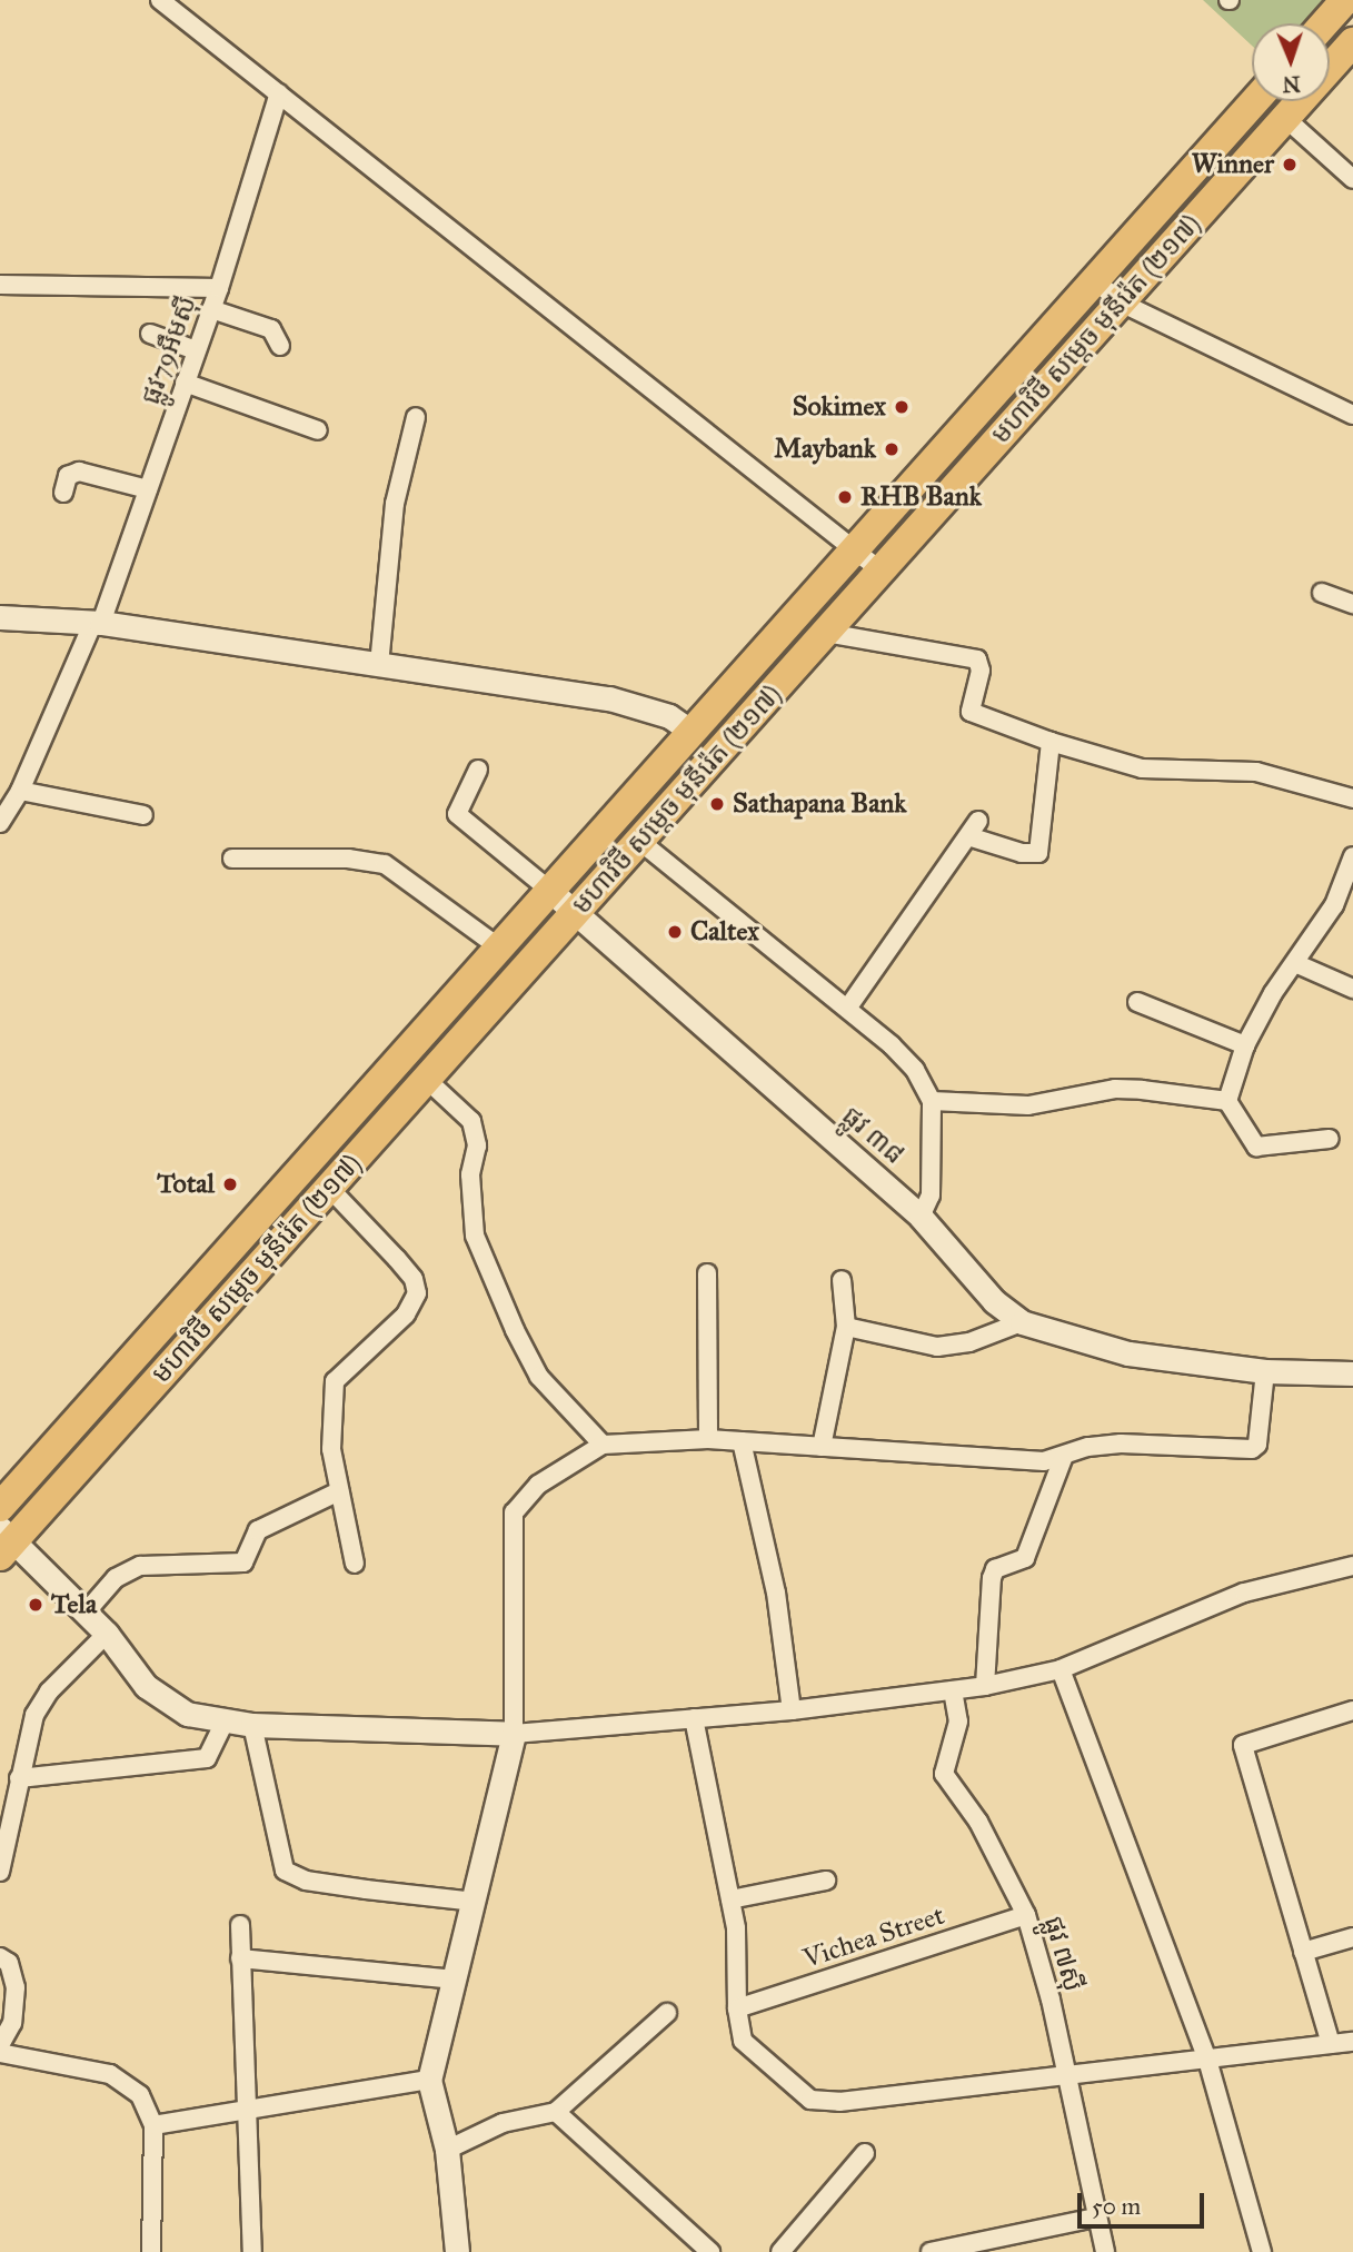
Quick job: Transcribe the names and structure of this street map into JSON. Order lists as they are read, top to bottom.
{
  "streets": {
    "main road": ["មហាវិថី សម្តេច មុនីរ៉េត (២១៧)"],
    "street": [
      "ផ្លូវ79អឹមស៊ី",
      "ផ្លូវ ៣៨",
      "Vichea Street",
      "ផ្លូវ ៧ស៊ី"
    ]
  },
  "crossings": [
    ["មហាវិថី សម្តេច មុនីរ៉េត (២១៧)", "ផ្លូវ ៣៨"],
    ["Vichea Street", "ផ្លូវ ៧ស៊ី"]
  ],
  "places": [
    "Winner",
    "Sokimex",
    "Maybank",
    "RHB Bank",
    "Sathapana Bank",
    "Caltex",
    "Total",
    "Tela"
  ],
  "scale_bar": "50 m",
  "north": "bottom"
}
